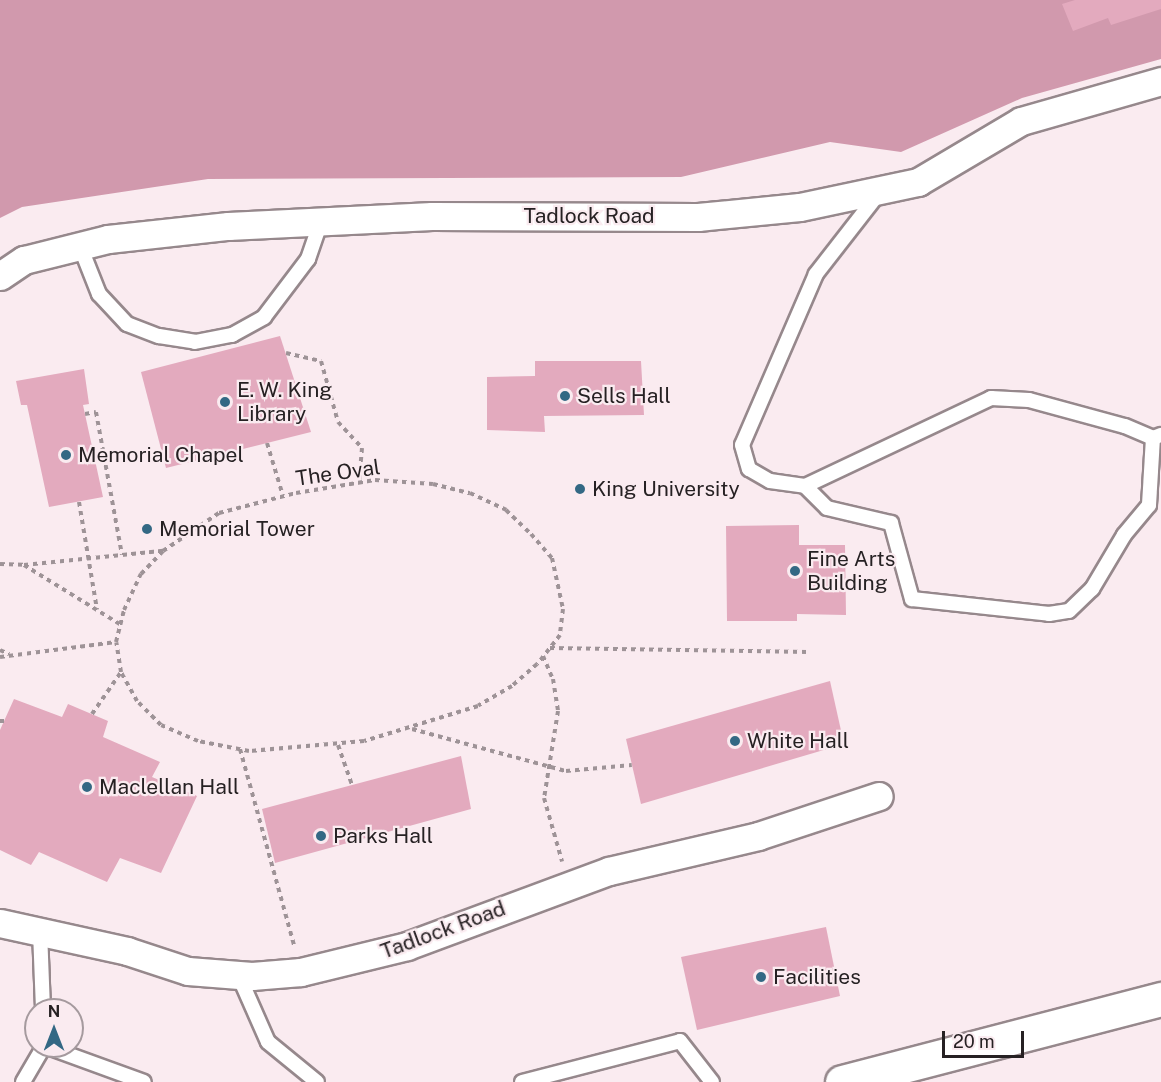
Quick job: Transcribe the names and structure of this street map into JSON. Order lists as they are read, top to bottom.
{
  "streets": {
    "street": ["Tadlock Road"],
    "path": ["The Oval"]
  },
  "places": [
    "Sells Hall",
    "E. W. King Library",
    "Memorial Chapel",
    "King University",
    "Memorial Tower",
    "Fine Arts Building",
    "White Hall",
    "Maclellan Hall",
    "Parks Hall",
    "Facilities"
  ],
  "scale_bar": "20 m",
  "north": "top"
}
